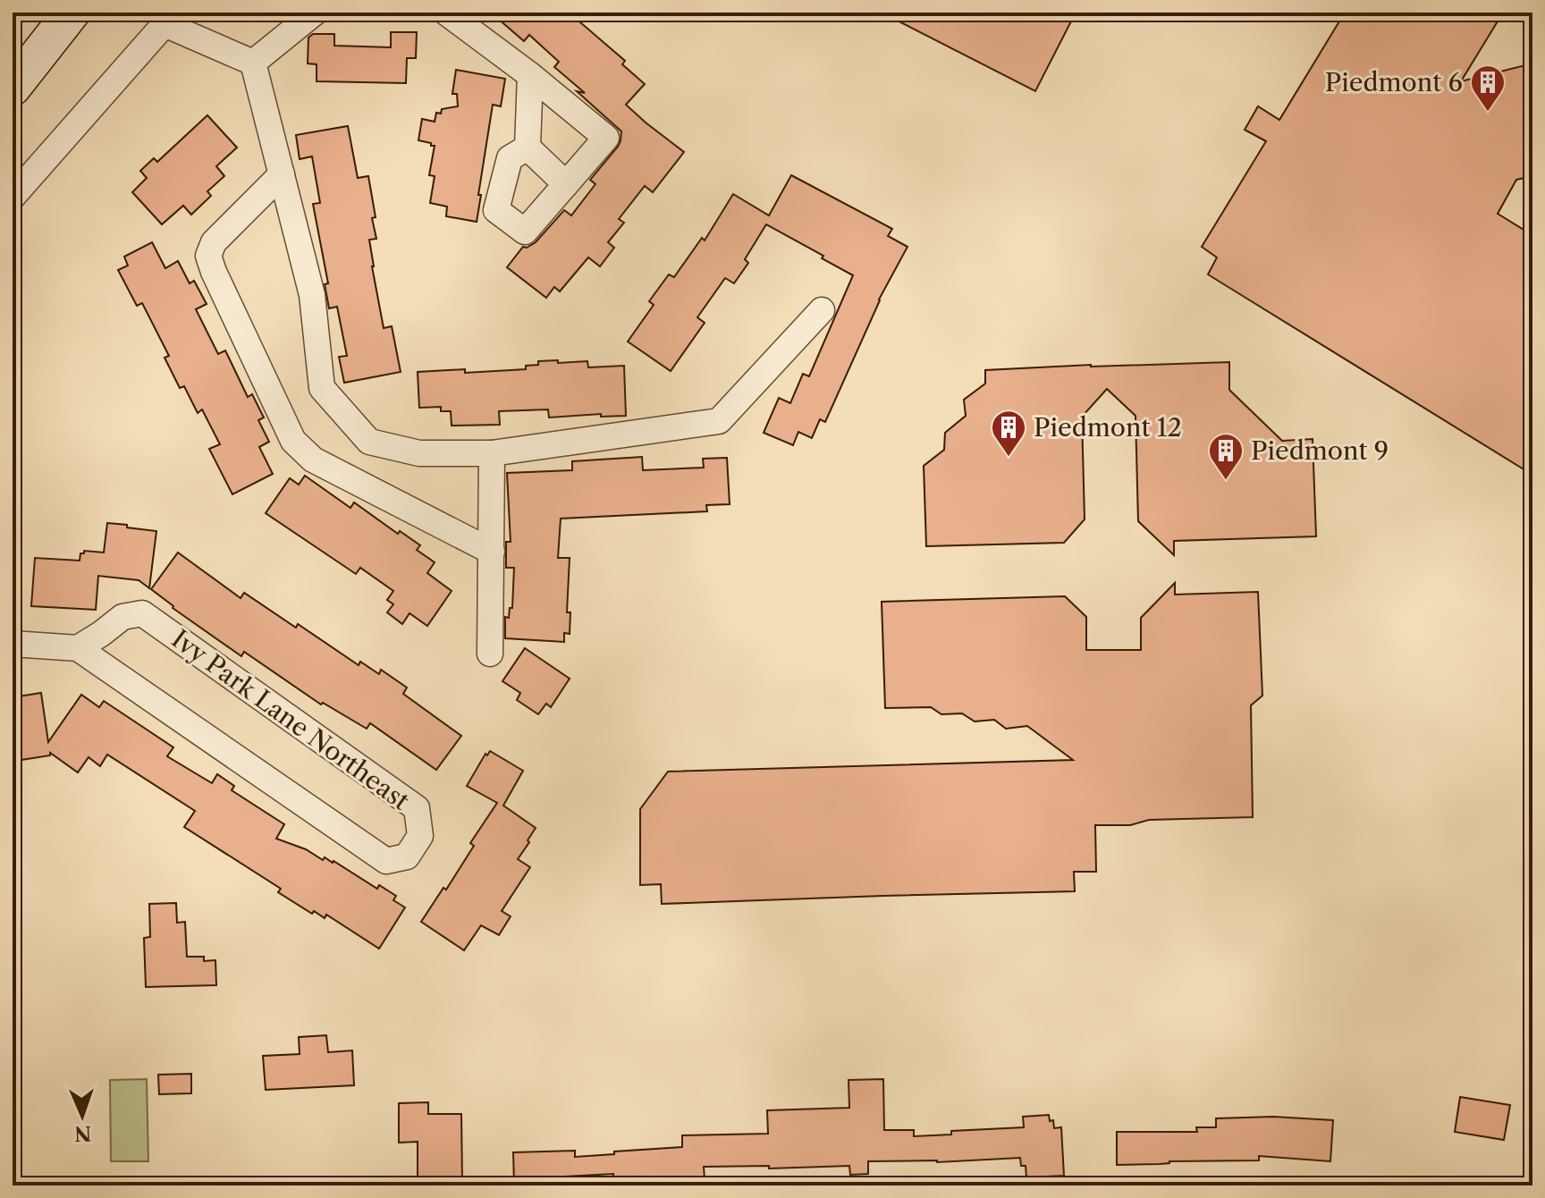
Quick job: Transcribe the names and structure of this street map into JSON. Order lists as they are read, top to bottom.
{
  "streets": {
    "street": ["Ivy Park Lane Northeast"]
  },
  "places": {
    "building": ["Piedmont 6", "Piedmont 12", "Piedmont 9"]
  },
  "north": "bottom"
}
